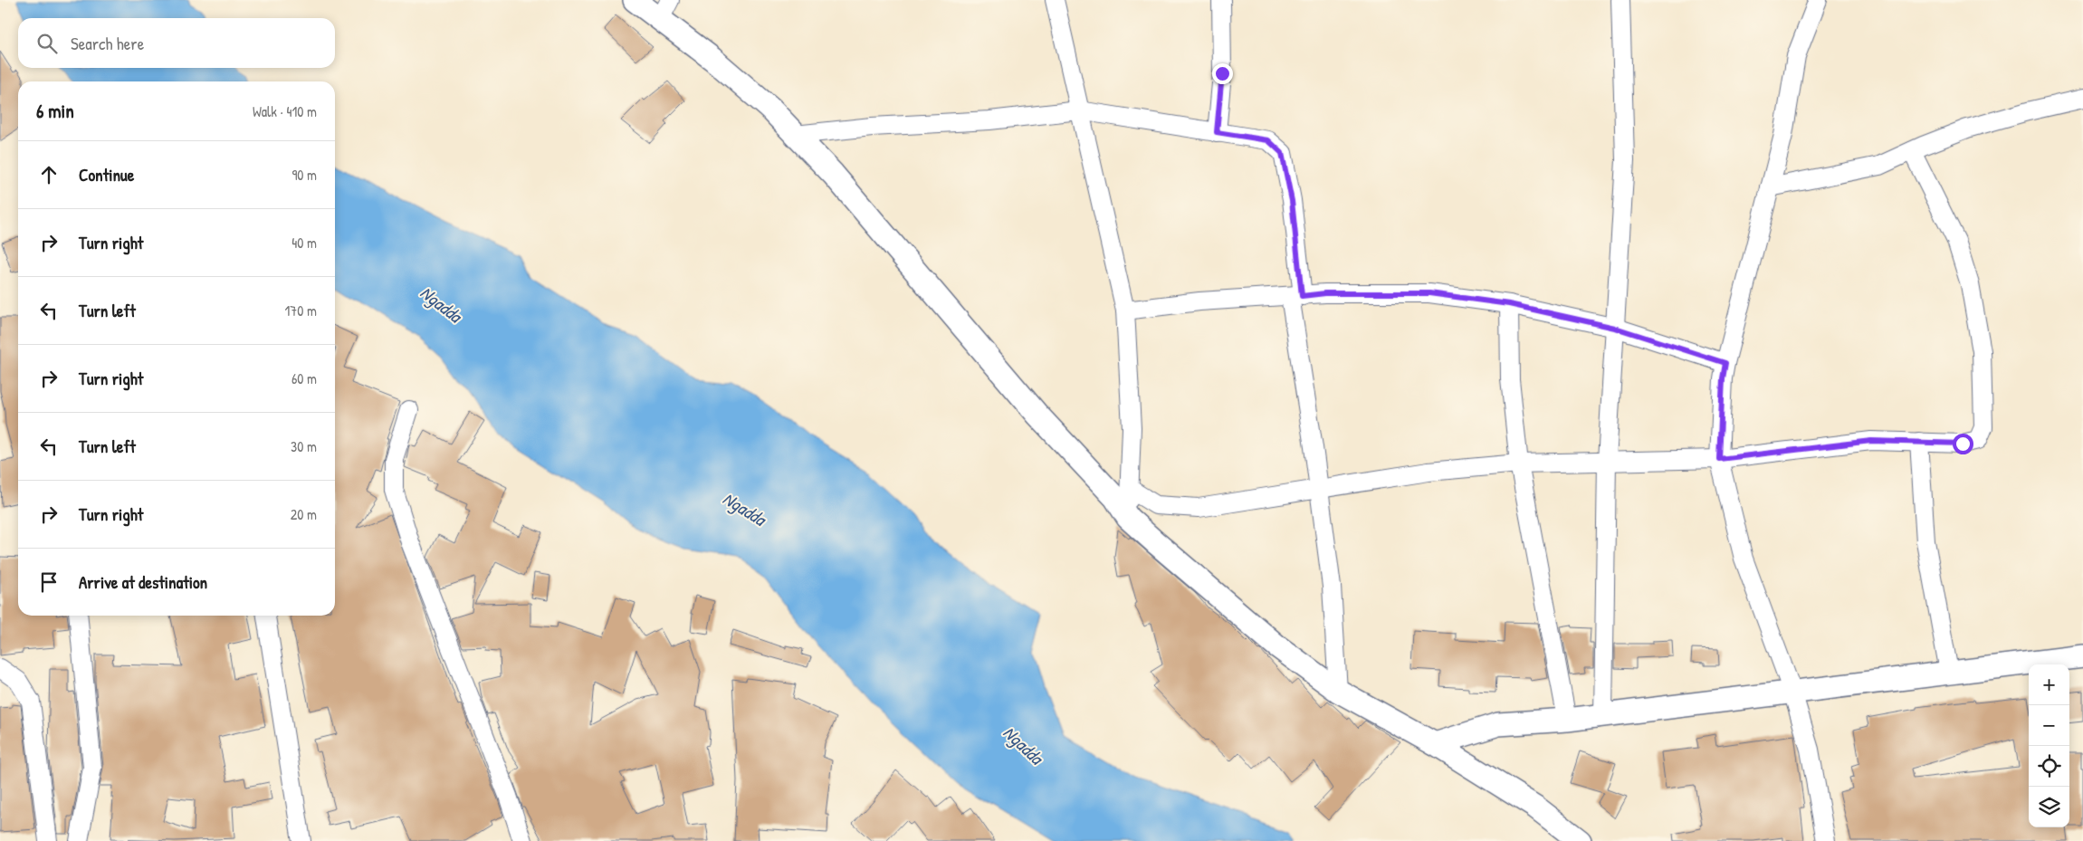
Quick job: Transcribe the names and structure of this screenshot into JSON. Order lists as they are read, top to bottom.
{
  "water": ["Ngadda"],
  "page": {
    "search": "Search here",
    "heading": ["6 min", "Walk · 410 m"],
    "list": [
      ["Continue", "90 m"],
      ["Turn right", "40 m"],
      ["Turn left", "170 m"],
      ["Turn right", "60 m"],
      ["Turn left", "30 m"],
      ["Turn right", "20 m"],
      "Arrive at destination"
    ],
    "map_buttons": ["+", "−"]
  }
}
